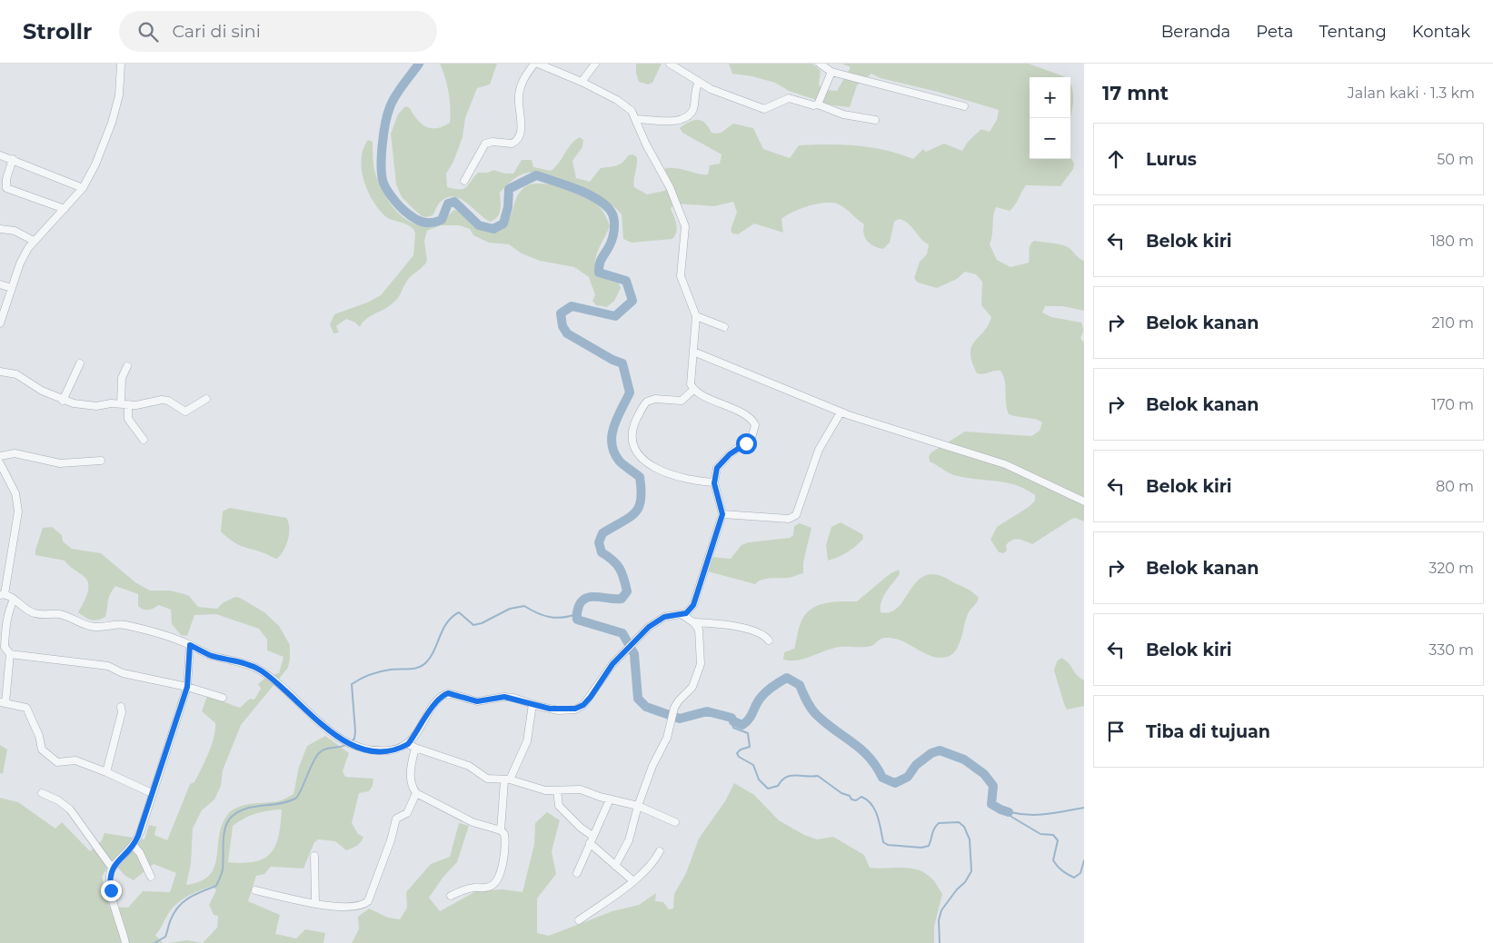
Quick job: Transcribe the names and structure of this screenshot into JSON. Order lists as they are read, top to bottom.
{
  "page": {
    "header": "Strollr",
    "search": "Cari di sini",
    "nav": [
      "Beranda",
      "Peta",
      "Tentang",
      "Kontak"
    ],
    "heading": ["17 mnt", "Jalan kaki · 1.3 km"],
    "map_buttons": ["+", "−"],
    "list": [
      ["Lurus", "50 m"],
      ["Belok kiri", "180 m"],
      ["Belok kanan", "210 m"],
      ["Belok kanan", "170 m"],
      ["Belok kiri", "80 m"],
      ["Belok kanan", "320 m"],
      ["Belok kiri", "330 m"],
      "Tiba di tujuan"
    ]
  }
}
